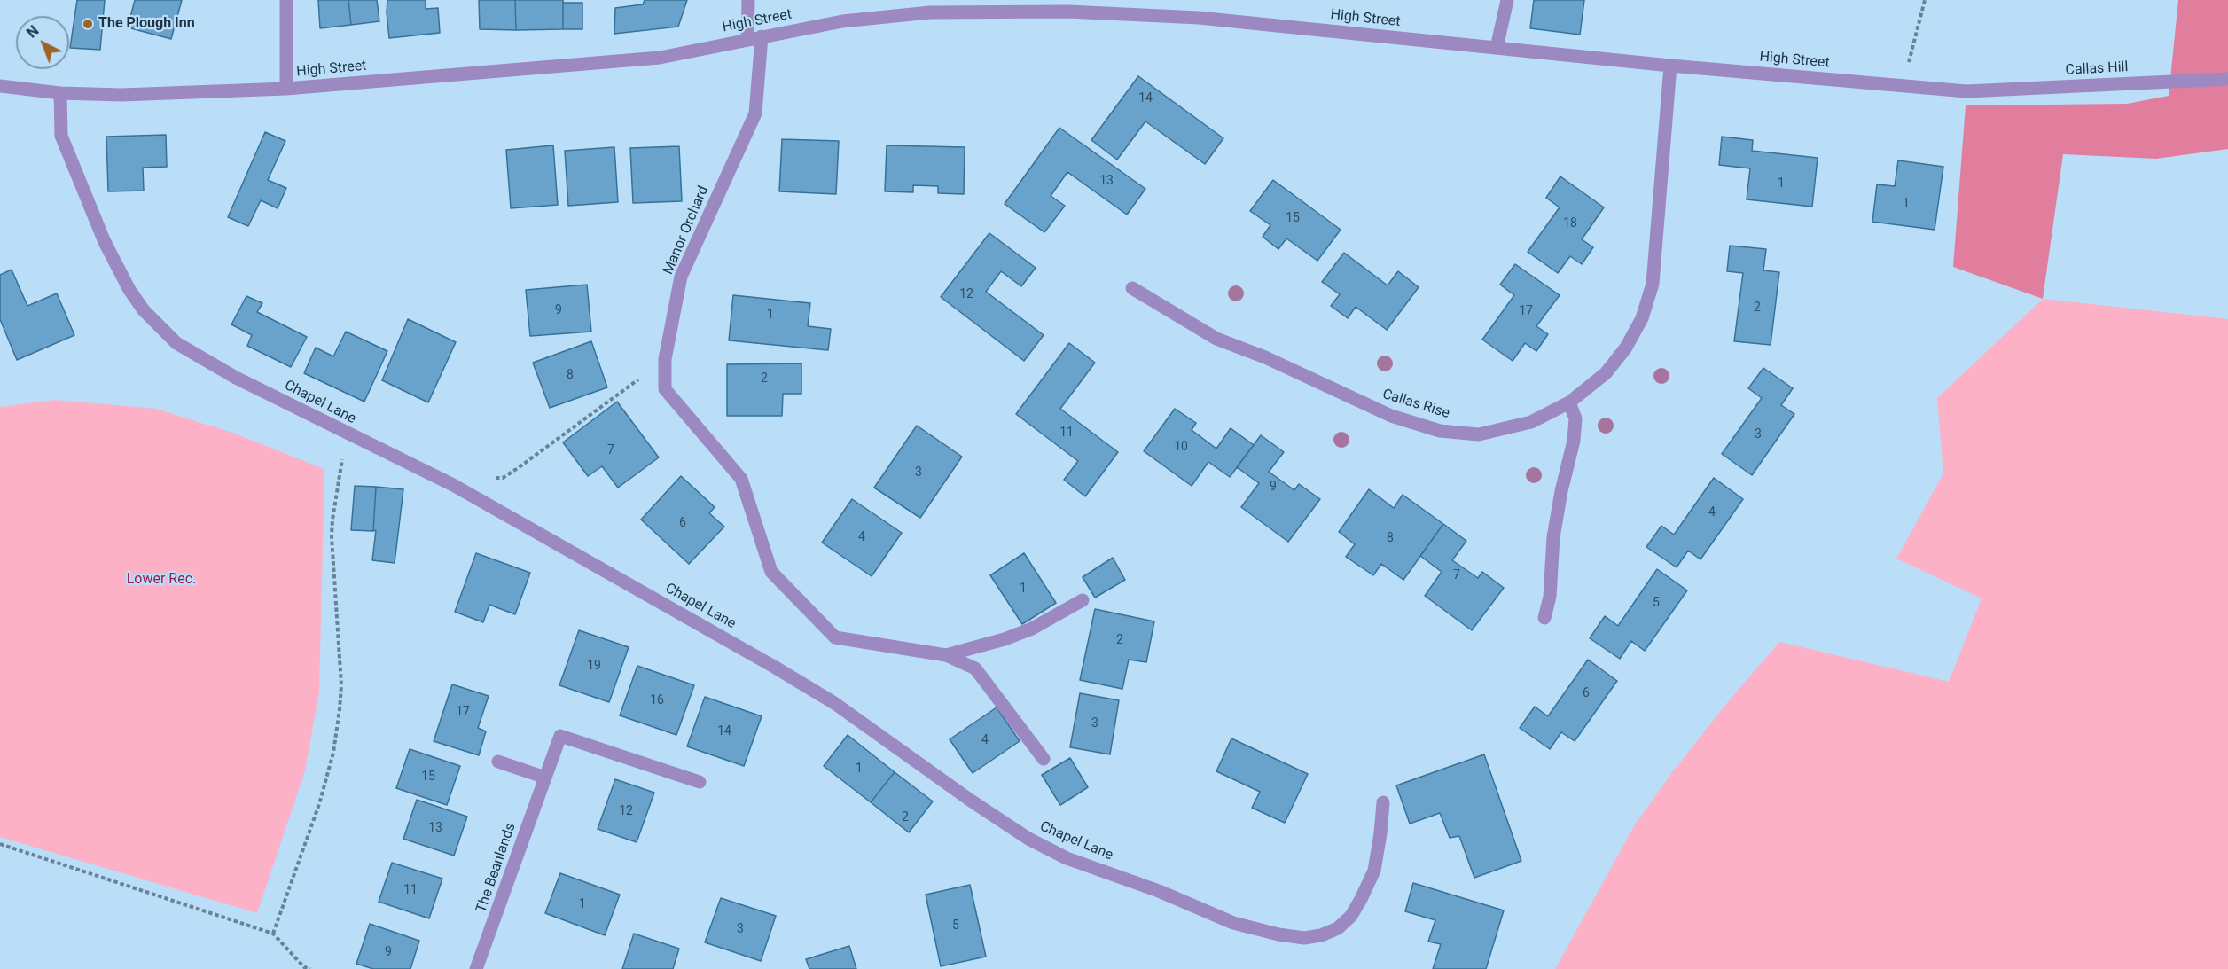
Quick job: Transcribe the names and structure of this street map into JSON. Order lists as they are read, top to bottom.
{
  "streets": {
    "street": [
      "High Street",
      "Callas Hill",
      "Manor Orchard",
      "Chapel Lane",
      "Callas Rise",
      "The Beanlands"
    ]
  },
  "crossings": [
    ["High Street", "Callas Hill"],
    ["High Street", "Manor Orchard"],
    ["High Street", "Chapel Lane"],
    ["High Street", "Callas Rise"]
  ],
  "parks": ["Lower Rec."],
  "places": ["The Plough Inn"],
  "house_numbers": [
    "14",
    "13",
    "1",
    "1",
    "15",
    "18",
    "12",
    "2",
    "9",
    "17",
    "1",
    "8",
    "2",
    "11",
    "3",
    "10",
    "7",
    "3",
    "9",
    "4",
    "6",
    "4",
    "8",
    "7",
    "1",
    "5",
    "2",
    "19",
    "6",
    "16",
    "17",
    "3",
    "14",
    "4",
    "1",
    "15",
    "12",
    "2",
    "13",
    "11",
    "1",
    "5",
    "3",
    "9"
  ],
  "north": "top left"
}
